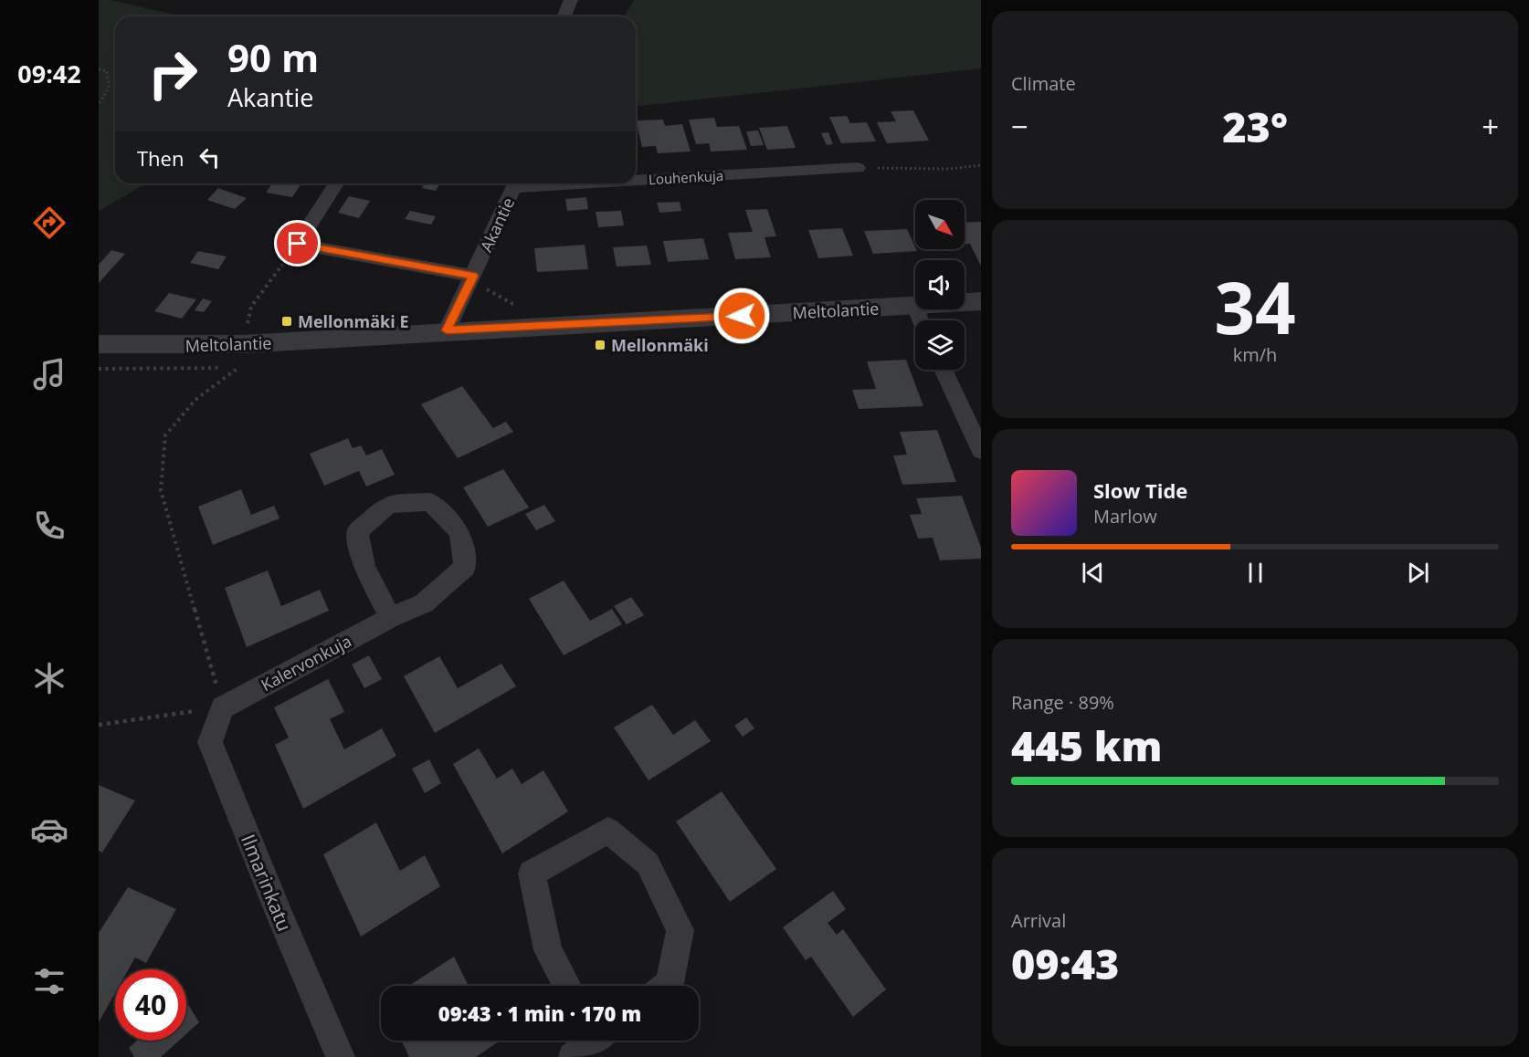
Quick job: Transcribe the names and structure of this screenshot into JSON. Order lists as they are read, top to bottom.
{
  "streets": {
    "street": [
      "Louhenkuja",
      "Akantie",
      "Meltolantie",
      "Kalervonkuja",
      "Ilmarinkatu"
    ]
  },
  "crossings": [
    ["Akantie", "Meltolantie"],
    ["Kalervonkuja", "Ilmarinkatu"]
  ],
  "places": {
    "transit": ["Mellonmäki E", "Mellonmäki"]
  },
  "north": "bottom right",
  "page": {
    "tabs": "09:42",
    "tile": [
      "Climate",
      ["34", "km/h"],
      ["Range · 89%", "445 km"],
      ["Arrival", "09:43"]
    ],
    "turn": ["90 m", "Akantie"],
    "heat": ["−", "23°", "+"],
    "then": "Then",
    "song": ["Slow Tide", "Marlow"],
    "limit": "40",
    "trip": "09:43 · 1 min · 170 m"
  }
}
